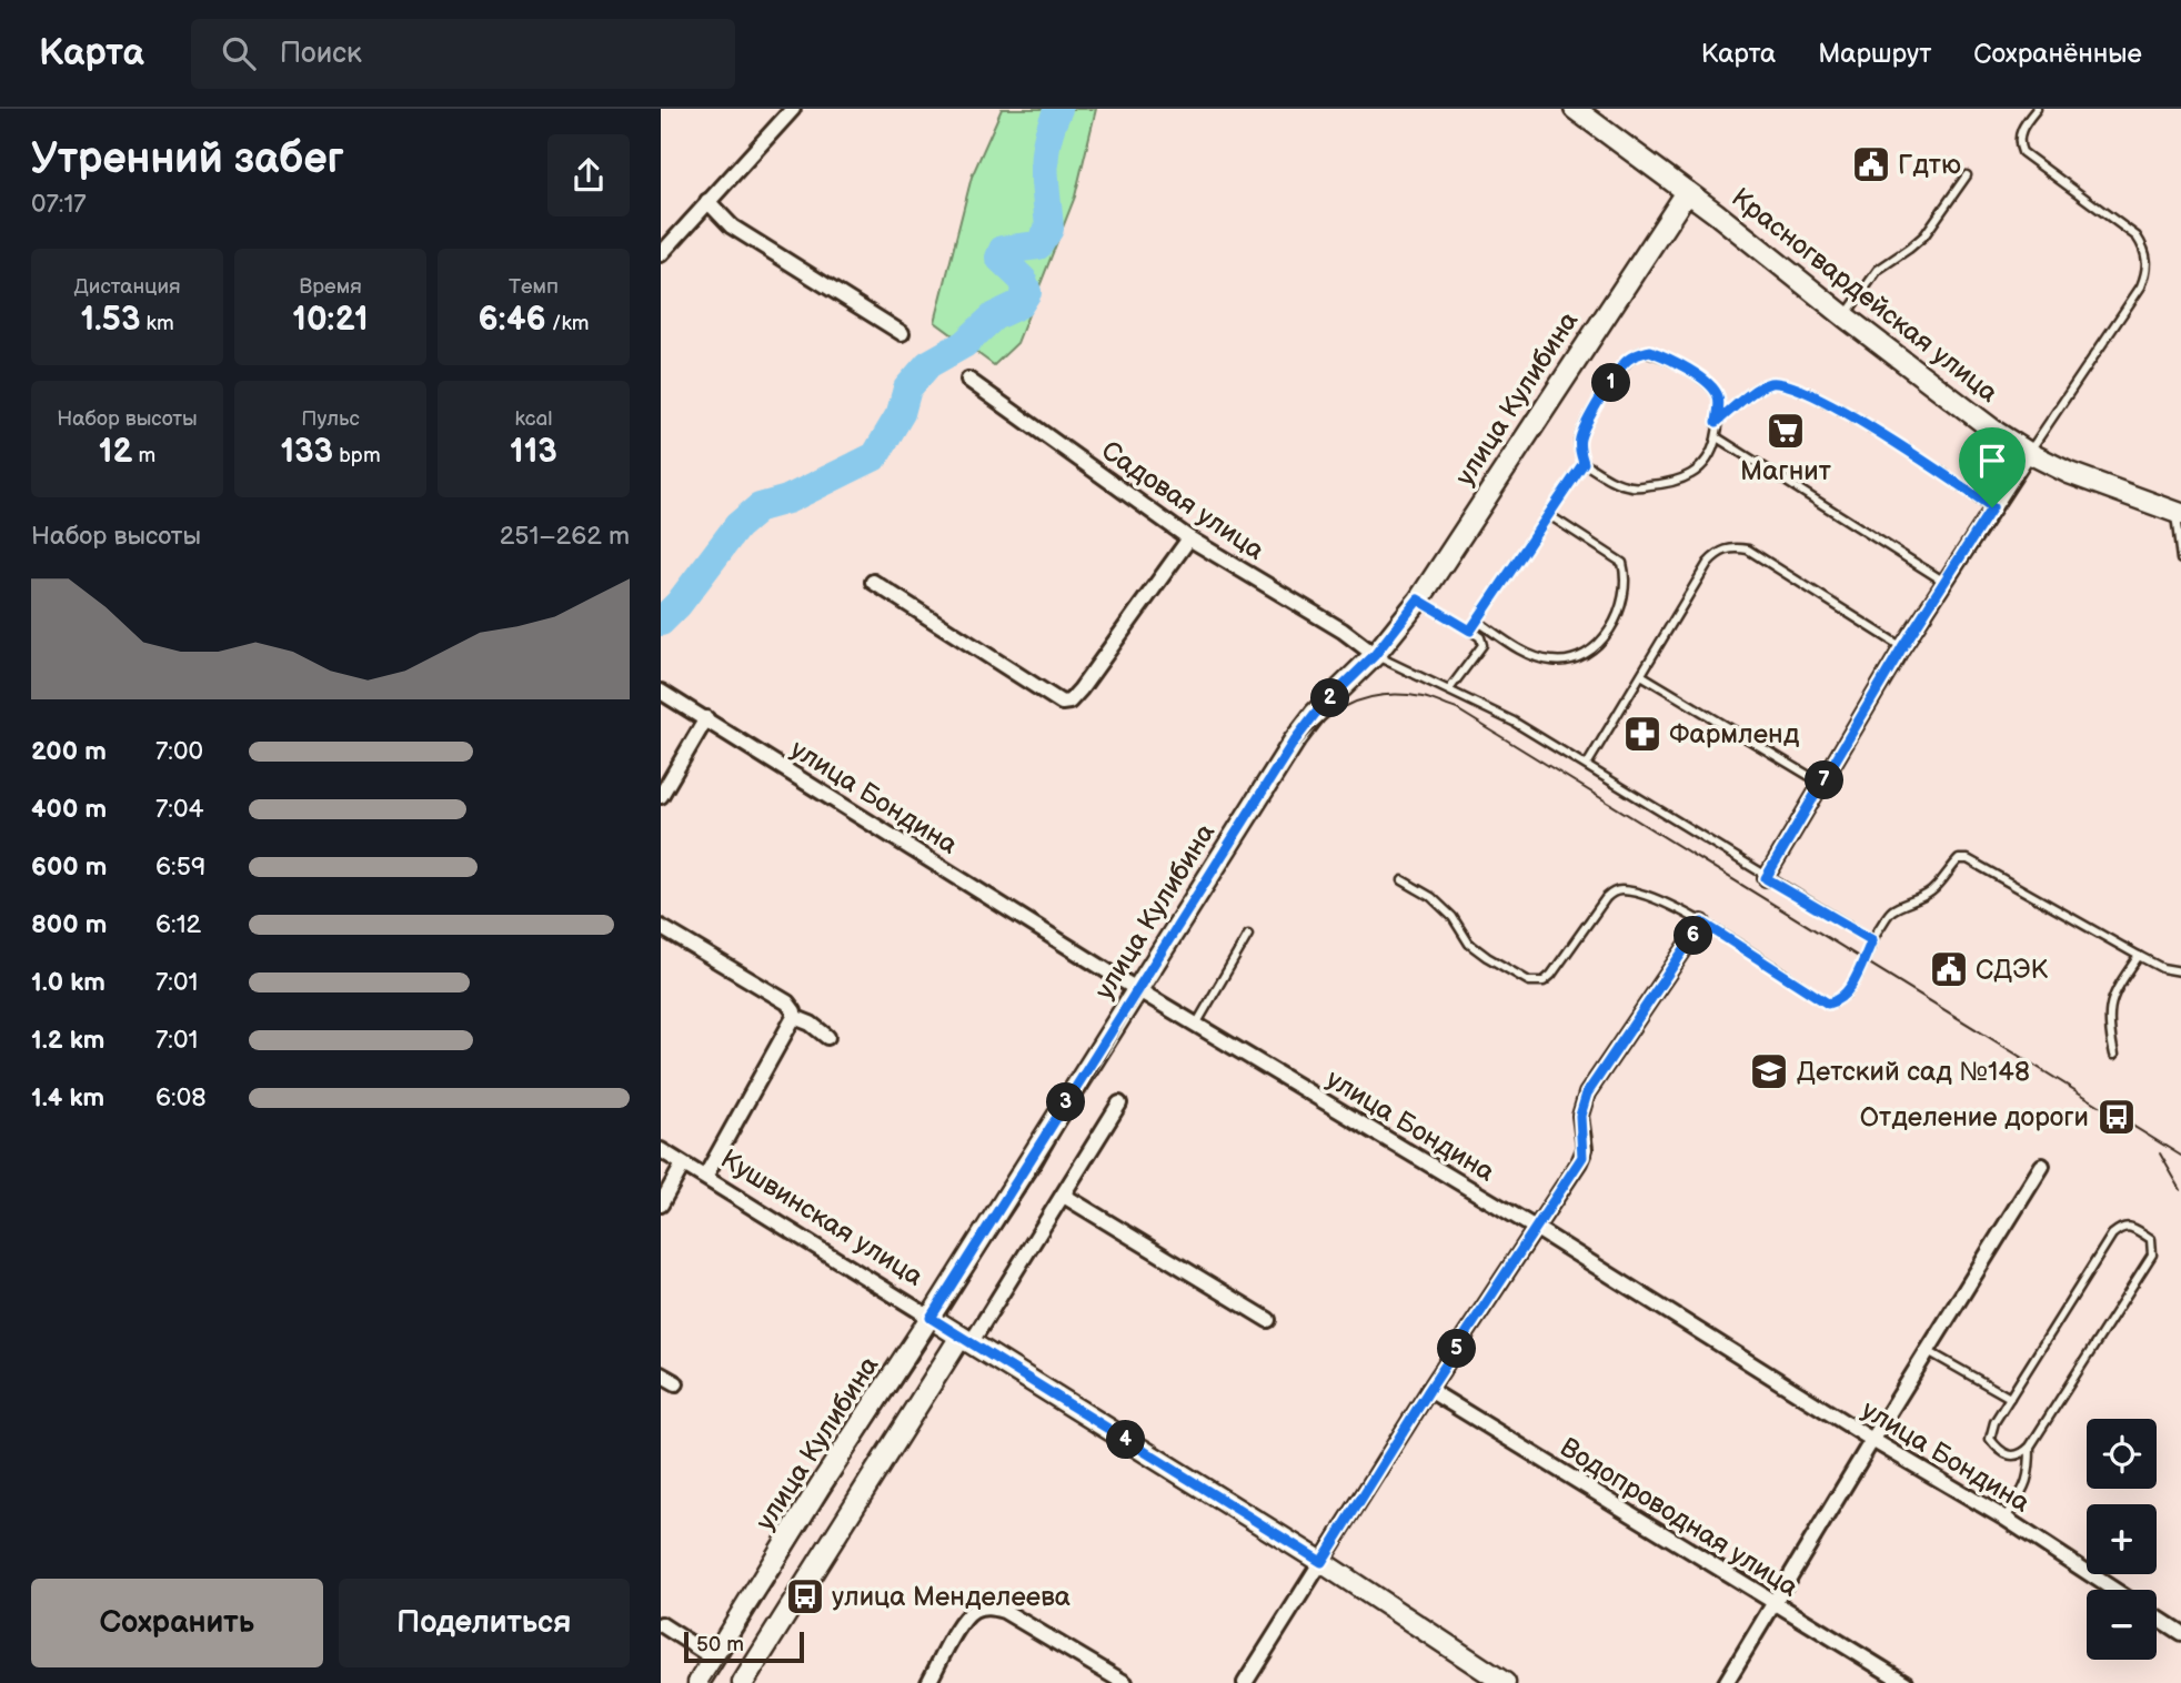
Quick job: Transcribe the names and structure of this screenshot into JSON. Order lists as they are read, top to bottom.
{
  "streets": {
    "main road": ["Красногвардейская улица", "улица Кулибина", "Кушвинская улица"],
    "street": ["Садовая улица", "улица Бондина", "Водопроводная улица"]
  },
  "crossings": [
    ["Красногвардейская улица", "улица Кулибина"],
    ["улица Кулибина", "Садовая улица"],
    ["улица Кулибина", "улица Бондина"],
    ["улица Кулибина", "Кушвинская улица"]
  ],
  "places": {
    "public building": ["Гдтю", "СДЭК"],
    "supermarket": ["Магнит"],
    "pharmacy": ["Фармленд"],
    "school or university": ["Детский сад №148"],
    "bus stop": ["Отделение дороги", "улица Менделеева"]
  },
  "scale_bar": "50 m",
  "page": {
    "header": "Карта",
    "search": "Поиск",
    "nav": ["Карта", "Маршрут", "Сохранённые"],
    "heading": ["Утренний забег", "07:17"],
    "stats": [
      ["Дистанция", "1.53 km"],
      ["Время", "10:21"],
      ["Темп", "6:46 /km"],
      ["Набор высоты", "12 m"],
      ["Пульс", "133 bpm"],
      ["kcal", "113"]
    ],
    "pins": [
      "1",
      "2",
      "7",
      "6",
      "3",
      "5",
      "4"
    ],
    "chart": ["Набор высоты", "251–262 m"],
    "list": [
      {
        "name": "200 m",
        "note": "7:00"
      },
      {
        "name": "400 m",
        "note": "7:04"
      },
      {
        "name": "600 m",
        "note": "6:59"
      },
      {
        "name": "800 m",
        "note": "6:12"
      },
      {
        "name": "1.0 km",
        "note": "7:01"
      },
      {
        "name": "1.2 km",
        "note": "7:01"
      },
      {
        "name": "1.4 km",
        "note": "6:08"
      }
    ],
    "map_buttons": ["+", "−"],
    "buttons": ["Сохранить", "Поделиться"],
    "scale": "50 m"
  }
}
